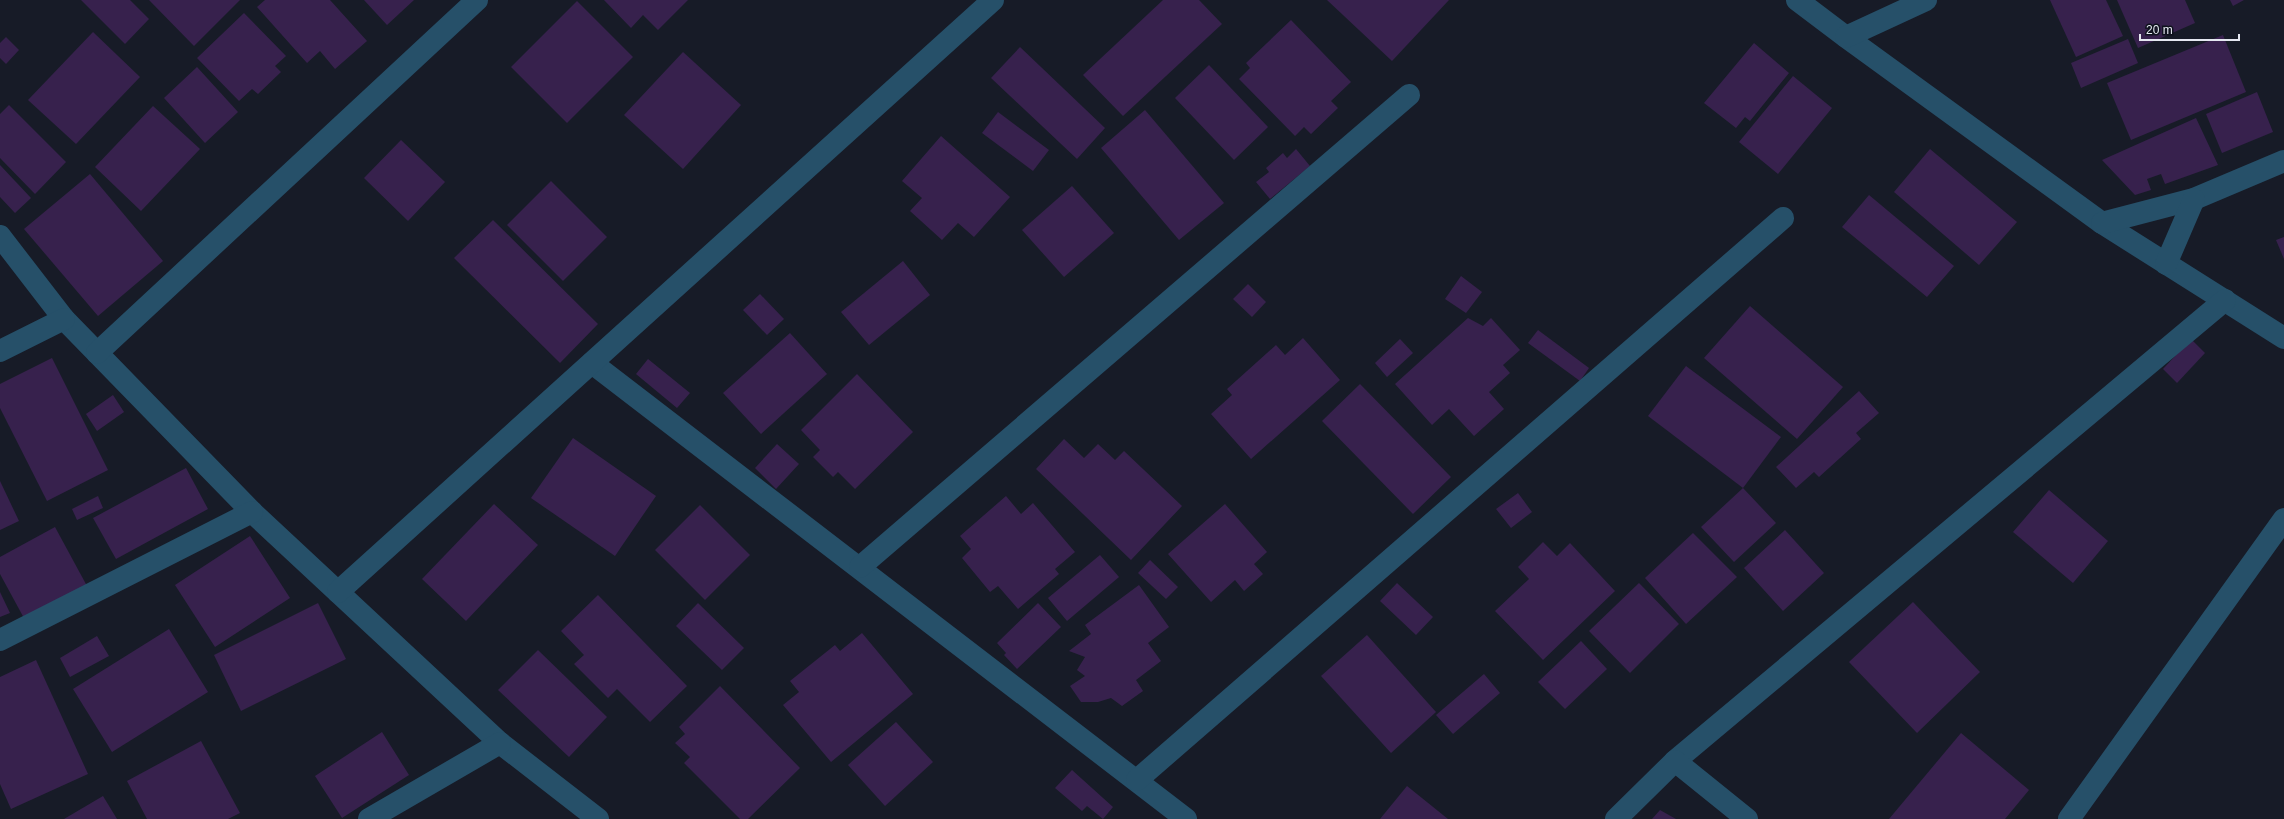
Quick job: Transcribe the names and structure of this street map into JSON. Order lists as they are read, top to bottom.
{
  "scale_bar": "20 m"
}
